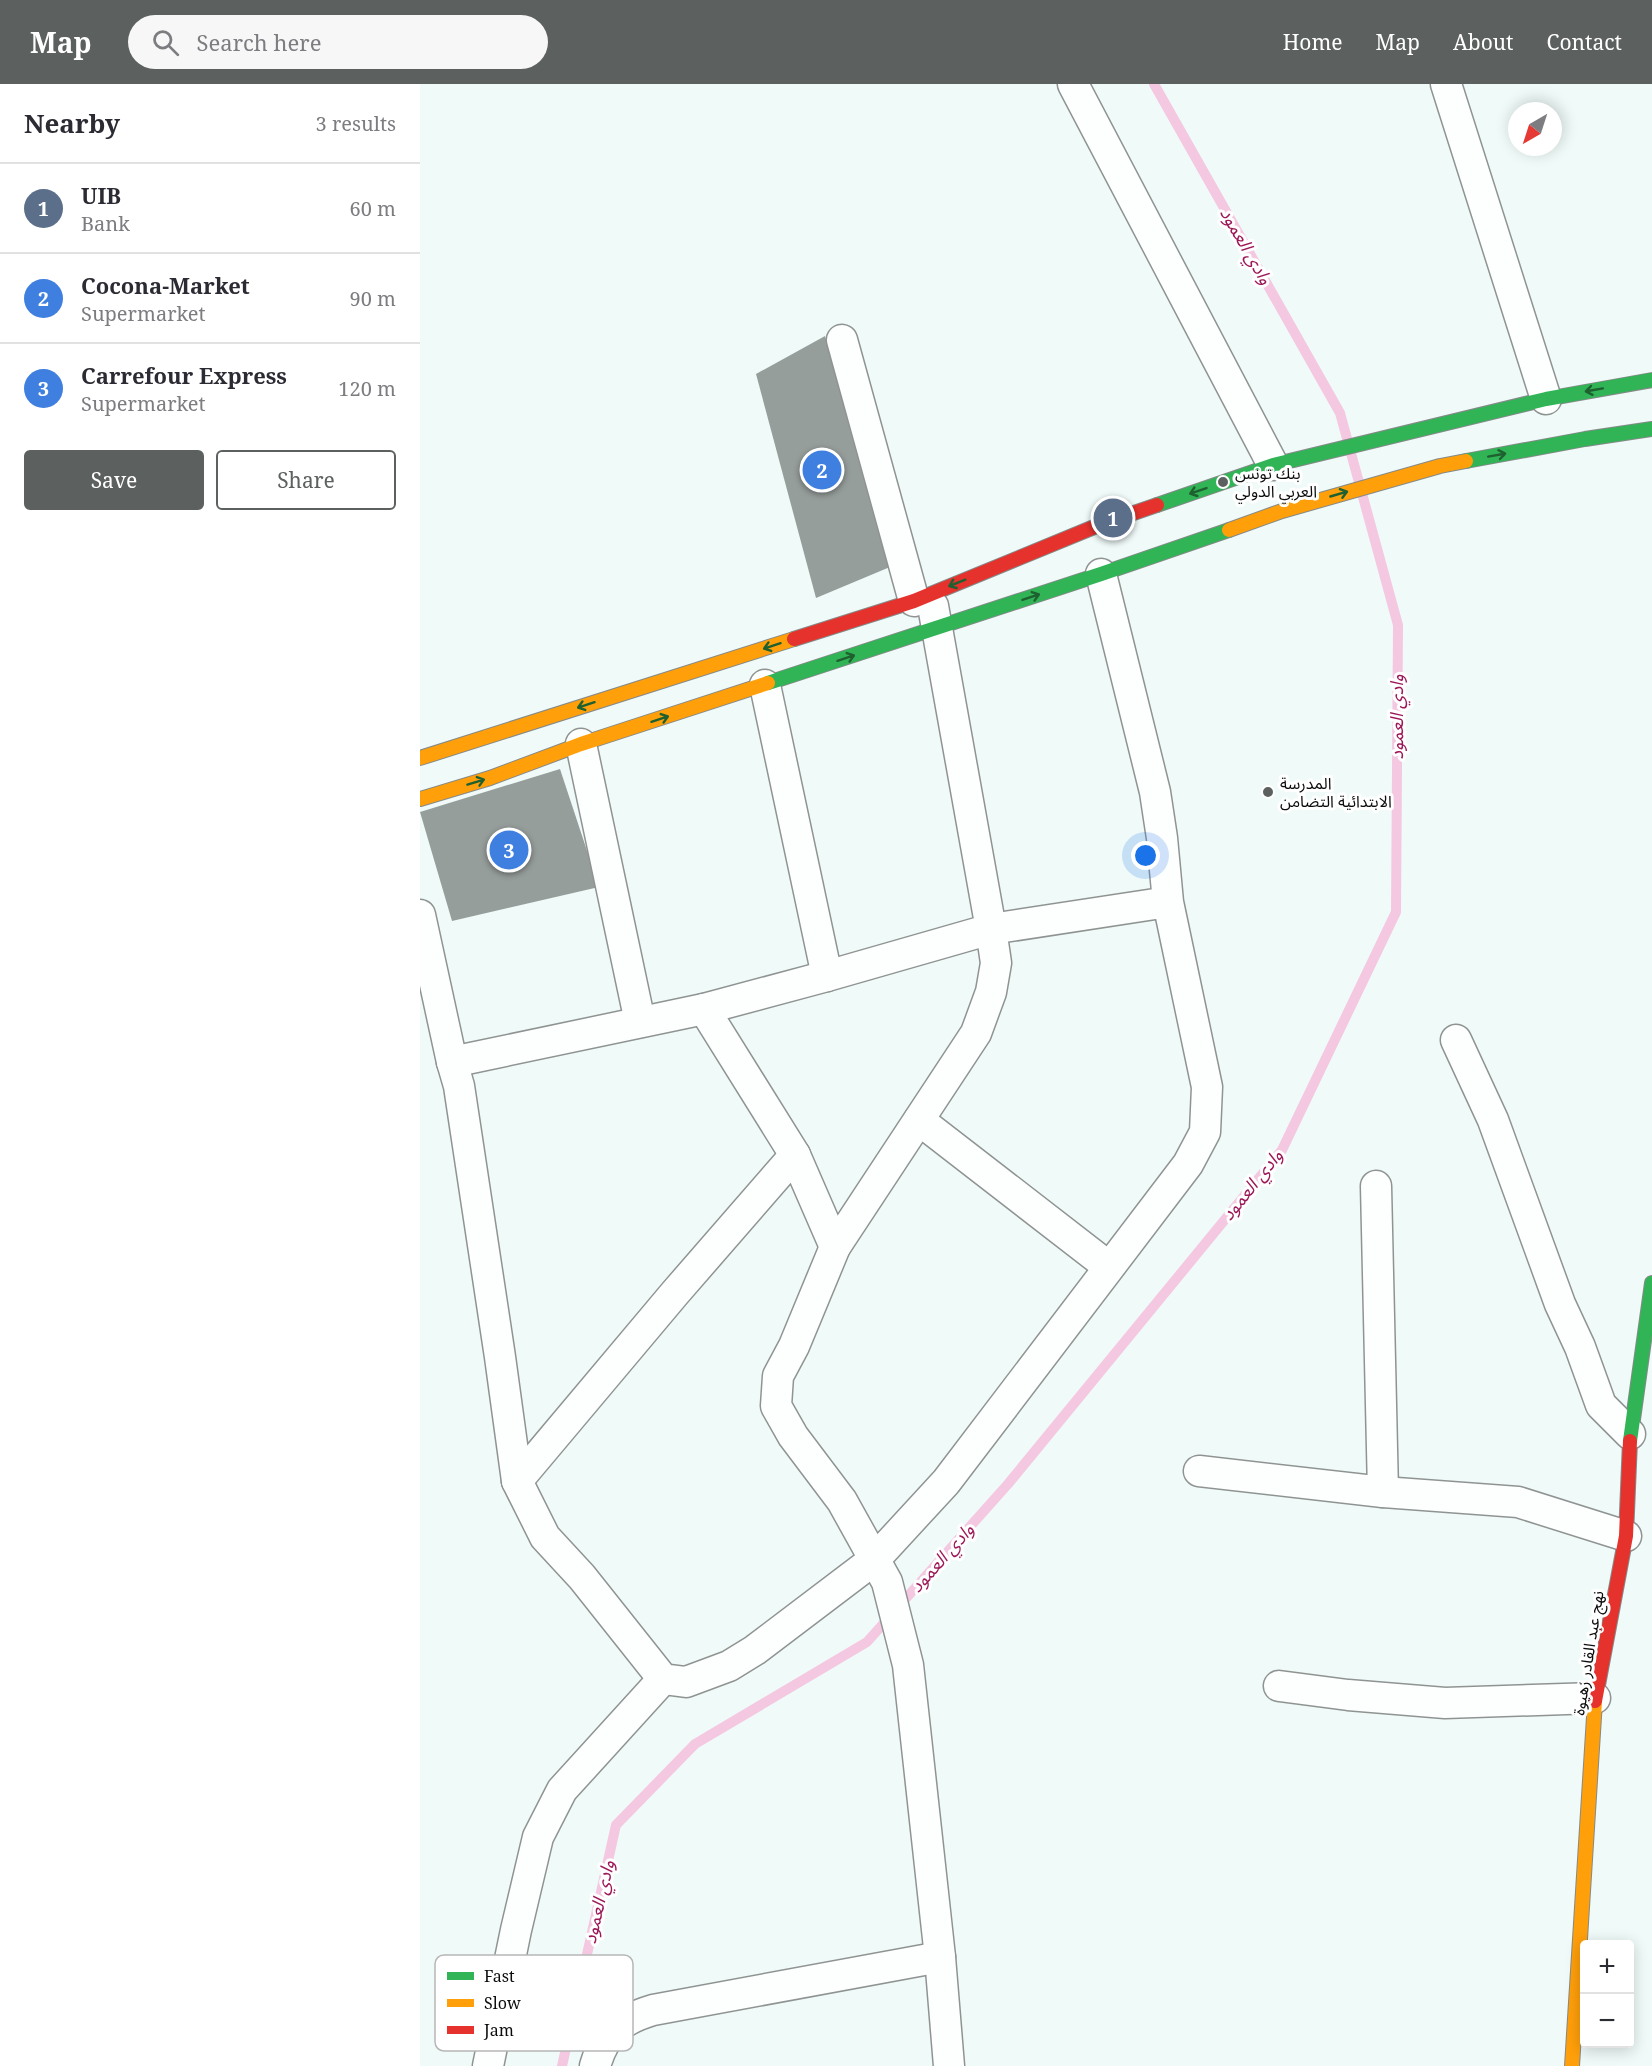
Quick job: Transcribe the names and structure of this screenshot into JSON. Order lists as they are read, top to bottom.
{
  "streets": {
    "main road": ["نهج عبد القادر زهيوة"]
  },
  "water": ["وادي العمود"],
  "places": ["بنك تونس العربي الدولي", "المدرسة الابتدائية التضامن"],
  "legend": ["Fast", "Slow", "Jam"],
  "north": "bottom left",
  "page": {
    "header": "Map",
    "search": "Search here",
    "nav": [
      "Home",
      "Map",
      "About",
      "Contact"
    ],
    "heading": ["Nearby", "3 results"],
    "list": [
      {
        "mark": "1",
        "name": "UIB",
        "note": "Bank",
        "value": "60 m"
      },
      {
        "mark": "2",
        "name": "Cocona-Market",
        "note": "Supermarket",
        "value": "90 m"
      },
      {
        "mark": "3",
        "name": "Carrefour Express",
        "note": "Supermarket",
        "value": "120 m"
      }
    ],
    "buttons": ["Save", "Share"],
    "pins": ["2", "1", "3"],
    "map_buttons": ["+", "−"]
  }
}
